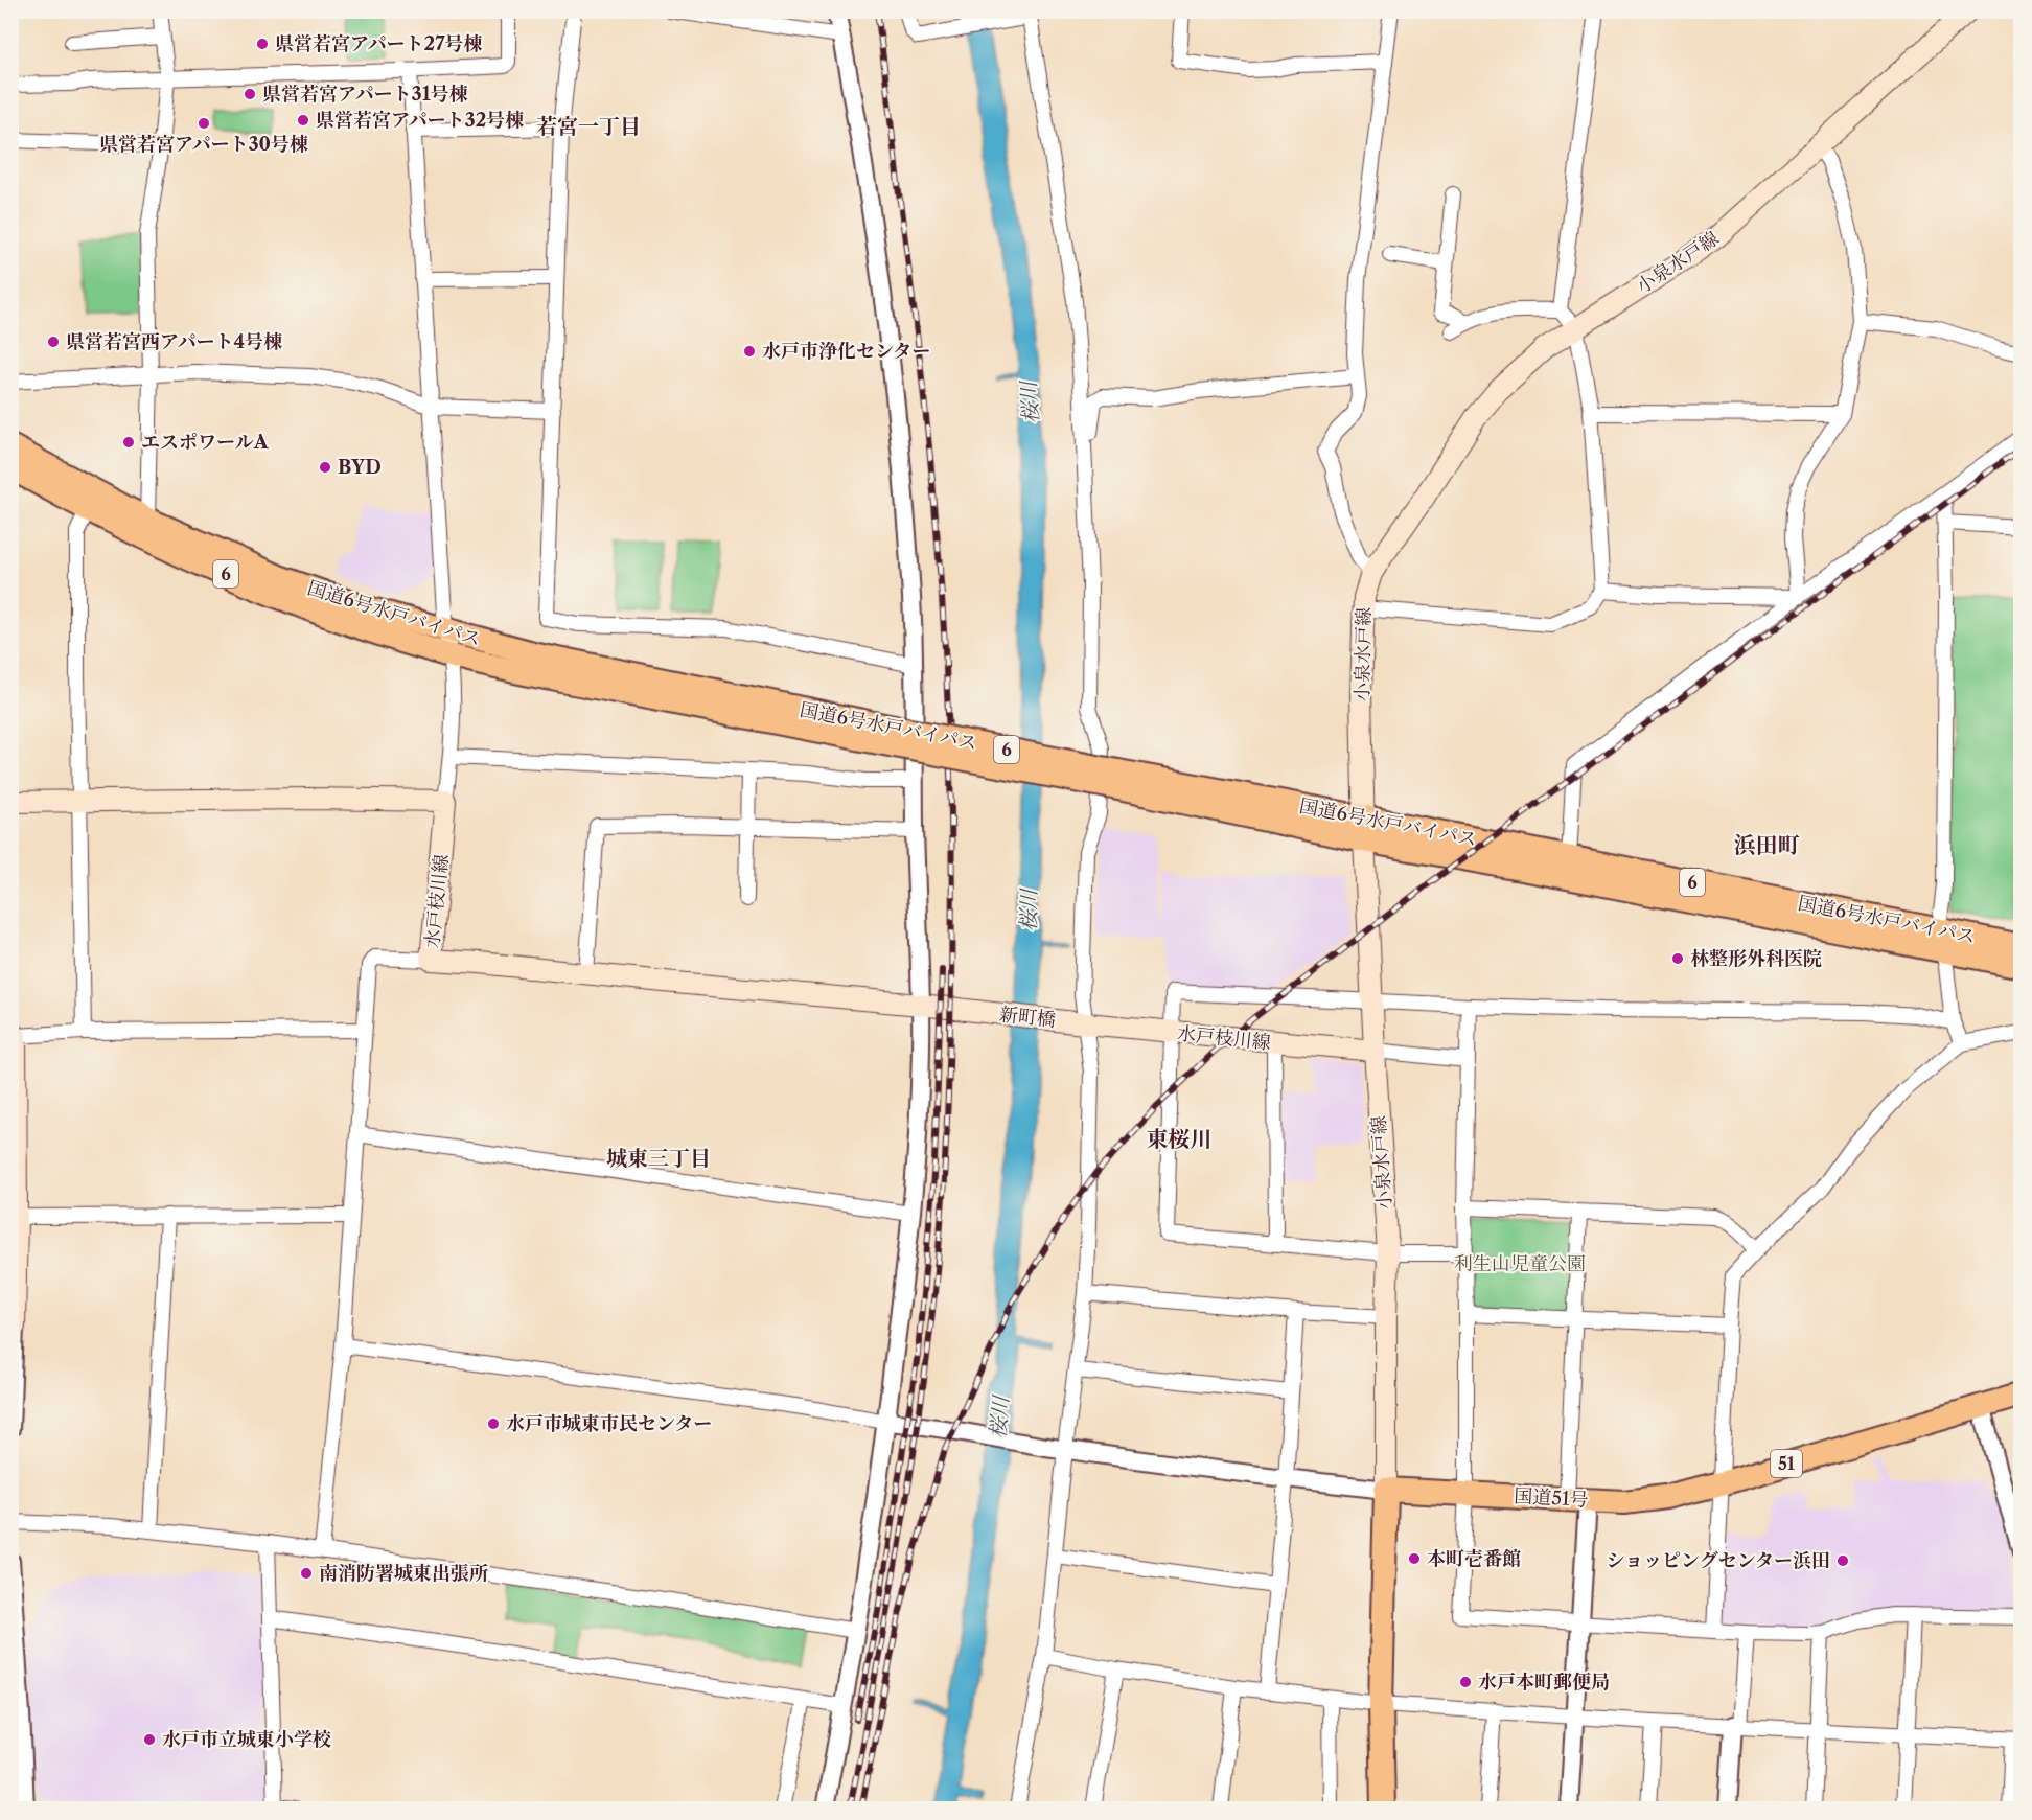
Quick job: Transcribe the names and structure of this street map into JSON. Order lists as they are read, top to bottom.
{
  "streets": {
    "highway": [
      "6",
      "国道6号水戸バイパス",
      "51",
      "国道51号"
    ],
    "main road": ["小泉水戸線", "水戸枝川線", "新町橋"]
  },
  "crossings": [
    ["小泉水戸線", "国道6号水戸バイパス"],
    ["小泉水戸線", "水戸枝川線"],
    ["小泉水戸線", "国道51号"],
    ["水戸枝川線", "新町橋"]
  ],
  "districts": [
    "若宮一丁目",
    "浜田町",
    "東桜川",
    "城東三丁目"
  ],
  "water": ["桜川"],
  "parks": ["利生山児童公園"],
  "places": [
    "県営若宮アパート27号棟",
    "県営若宮アパート31号棟",
    "県営若宮アパート32号棟",
    "県営若宮アパート30号棟",
    "県営若宮西アパート4号棟",
    "水戸市浄化センター",
    "エスポワールA",
    "BYD",
    "林整形外科医院",
    "水戸市城東市民センター",
    "本町壱番館",
    "ショッピングセンター浜田",
    "南消防署城東出張所",
    "水戸本町郵便局",
    "水戸市立城東小学校"
  ]
}
